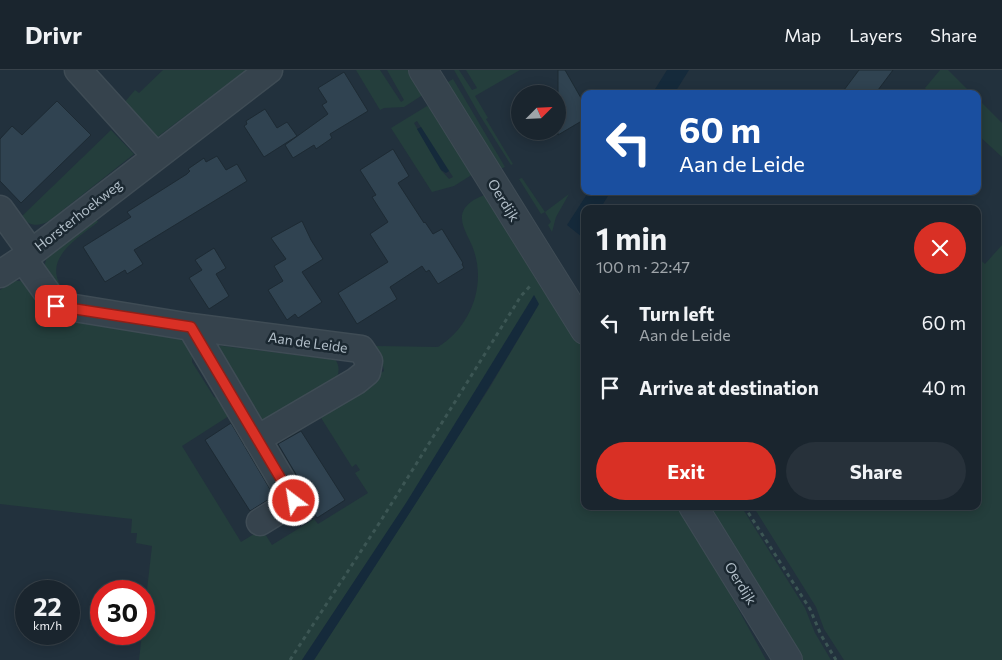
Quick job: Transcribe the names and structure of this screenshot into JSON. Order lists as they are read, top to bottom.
{
  "streets": {
    "street": ["Oerdijk", "Horsterhoekweg", "Aan de Leide"]
  },
  "crossings": [
    ["Horsterhoekweg", "Aan de Leide"]
  ],
  "north": "top right",
  "page": {
    "header": "Drivr",
    "nav": ["Map", "Layers", "Share"],
    "turn": ["60 m", "Aan de Leide"],
    "heading": ["1 min", "100 m · 22:47"],
    "list": [
      {
        "name": "Turn left",
        "note": "Aan de Leide",
        "value": "60 m"
      },
      {
        "name": "Arrive at destination",
        "value": "40 m"
      }
    ],
    "buttons": ["Exit", "Share"],
    "speed": "22 km/h",
    "limit": "30"
  }
}
